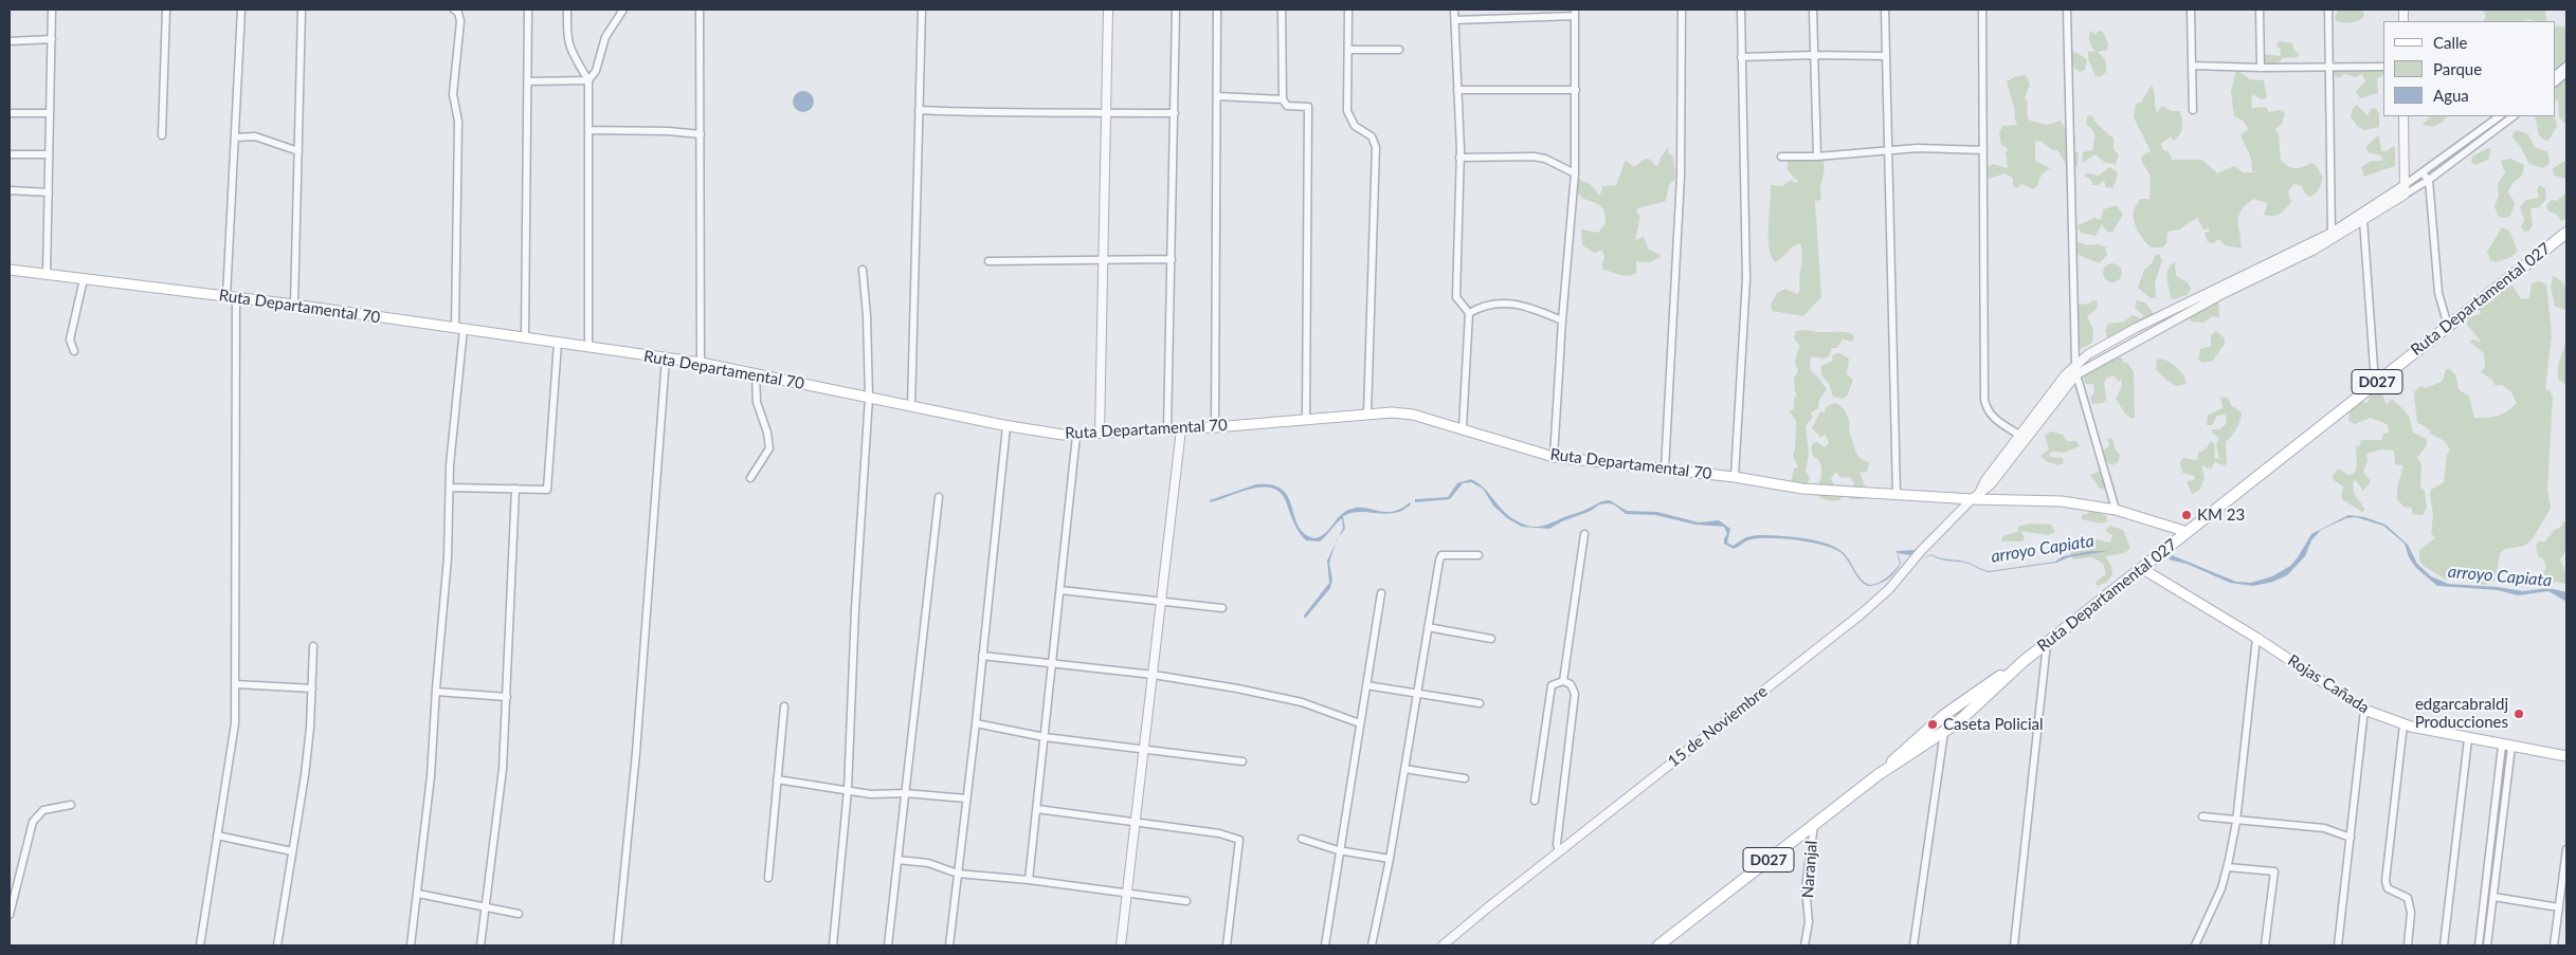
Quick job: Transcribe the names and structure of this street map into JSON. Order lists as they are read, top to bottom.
{
  "streets": {
    "main road": [
      "Ruta Departamental 027",
      "Ruta Departamental 70",
      "D027",
      "Rojas Cañada"
    ],
    "street": ["15 de Noviembre", "Naranjal"]
  },
  "crossings": [
    ["Ruta Departamental 027", "Ruta Departamental 70"],
    ["Ruta Departamental 027", "Rojas Cañada"],
    ["Ruta Departamental 027", "Naranjal"],
    ["Ruta Departamental 70", "15 de Noviembre"]
  ],
  "water": ["arroyo Capiata"],
  "places": ["KM 23", "edgarcabraldj Producciones", "Caseta Policial"],
  "legend": ["Calle", "Parque", "Agua"]
}
